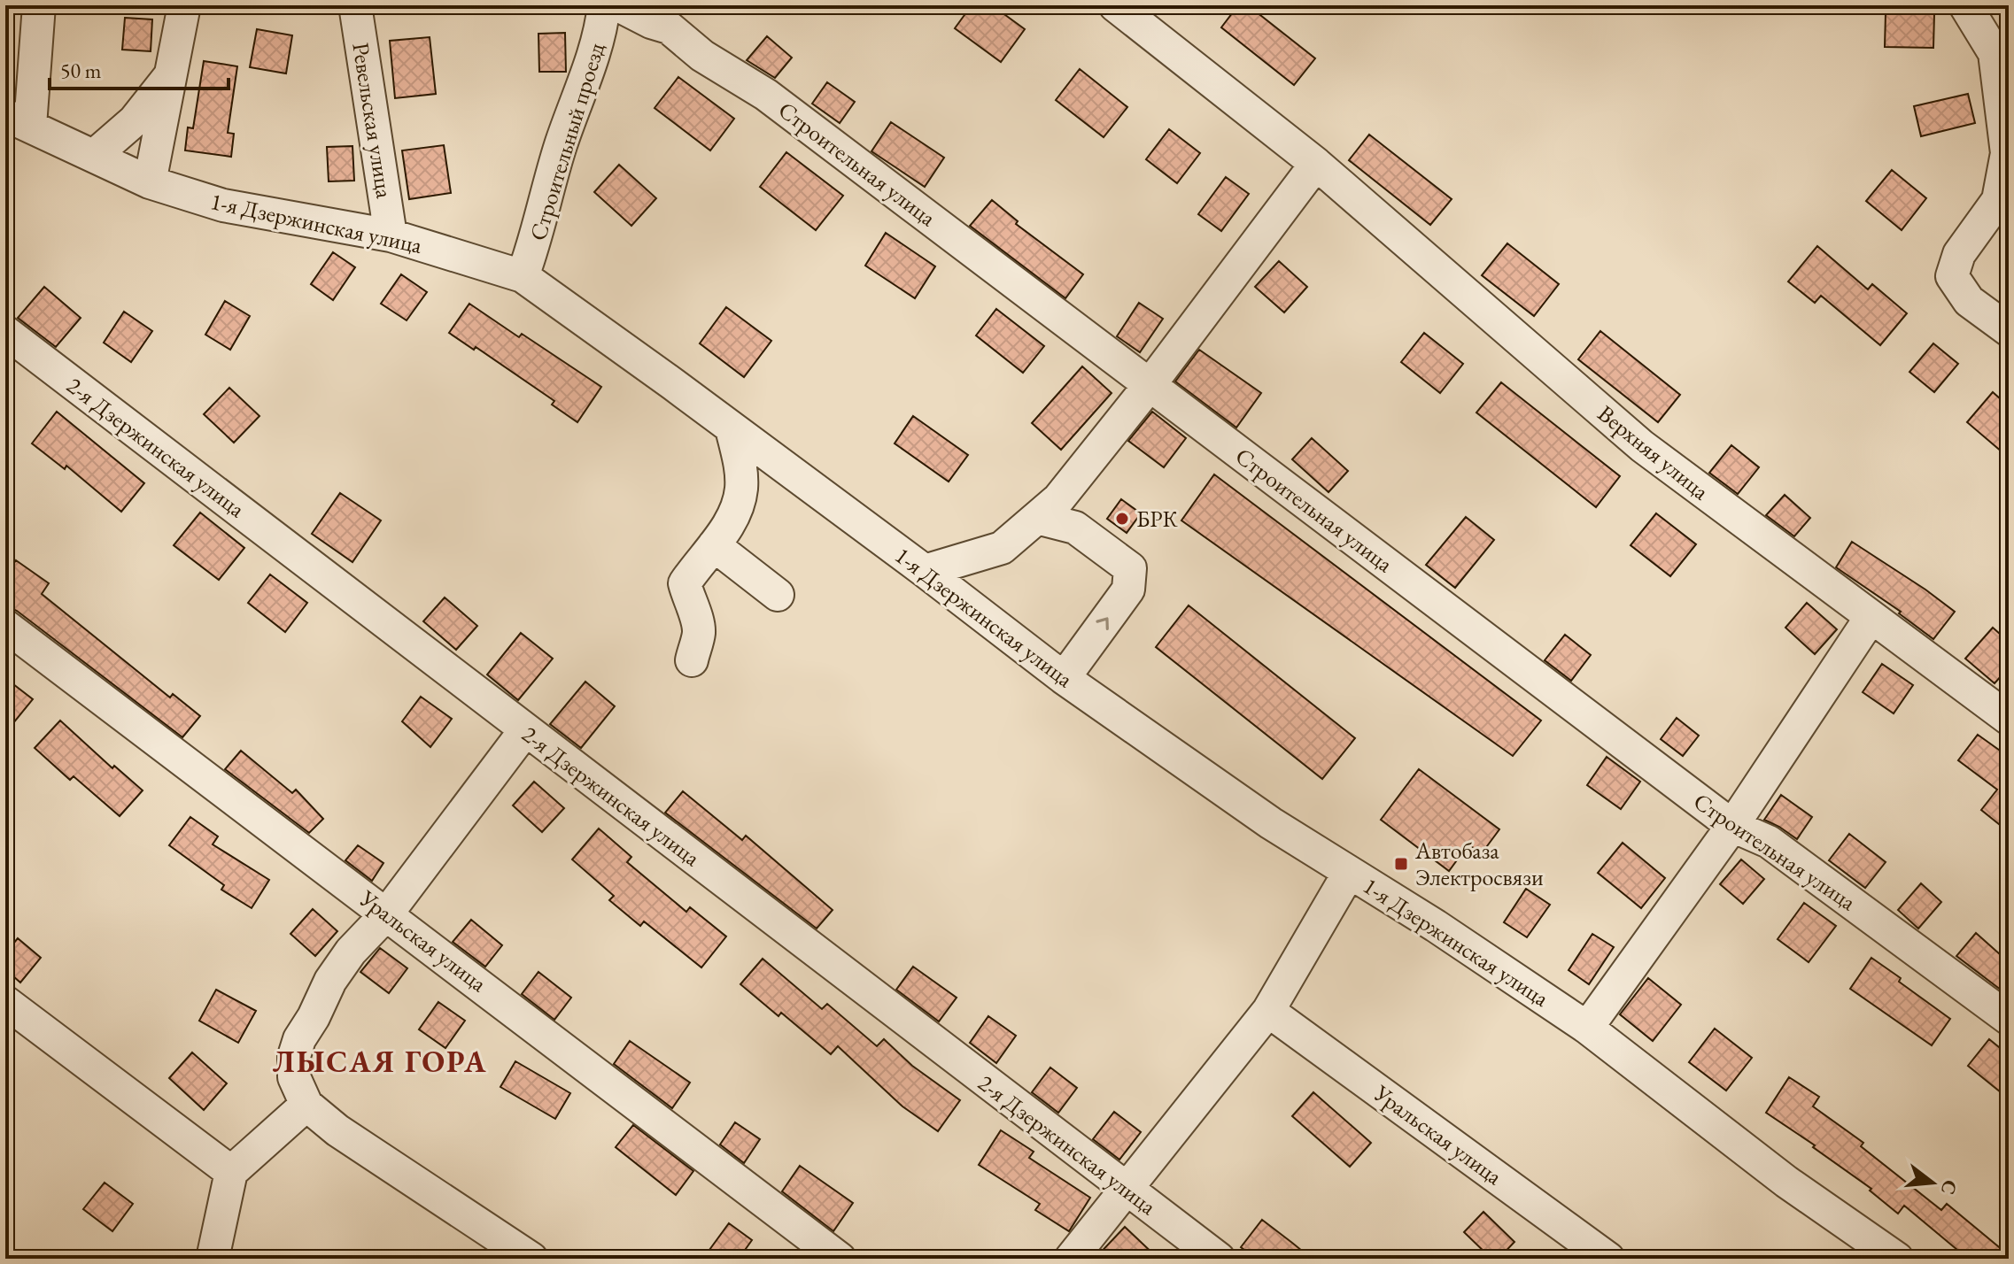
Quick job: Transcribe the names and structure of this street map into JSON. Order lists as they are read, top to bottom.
{
  "streets": {
    "street": [
      "Ревельская улица",
      "Строительный проезд",
      "Строительная улица",
      "1-я Дзержинская улица",
      "2-я Дзержинская улица",
      "Верхняя улица",
      "Уральская улица"
    ]
  },
  "crossings": [
    ["Ревельская улица", "1-я Дзержинская улица"],
    ["Строительный проезд", "1-я Дзержинская улица"]
  ],
  "districts": ["ЛЫСАЯ ГОРА"],
  "places": {
    "other": ["БРК"],
    "transit": ["Автобаза Электросвязи"]
  },
  "scale_bar": "50 m",
  "north": "right"
}
